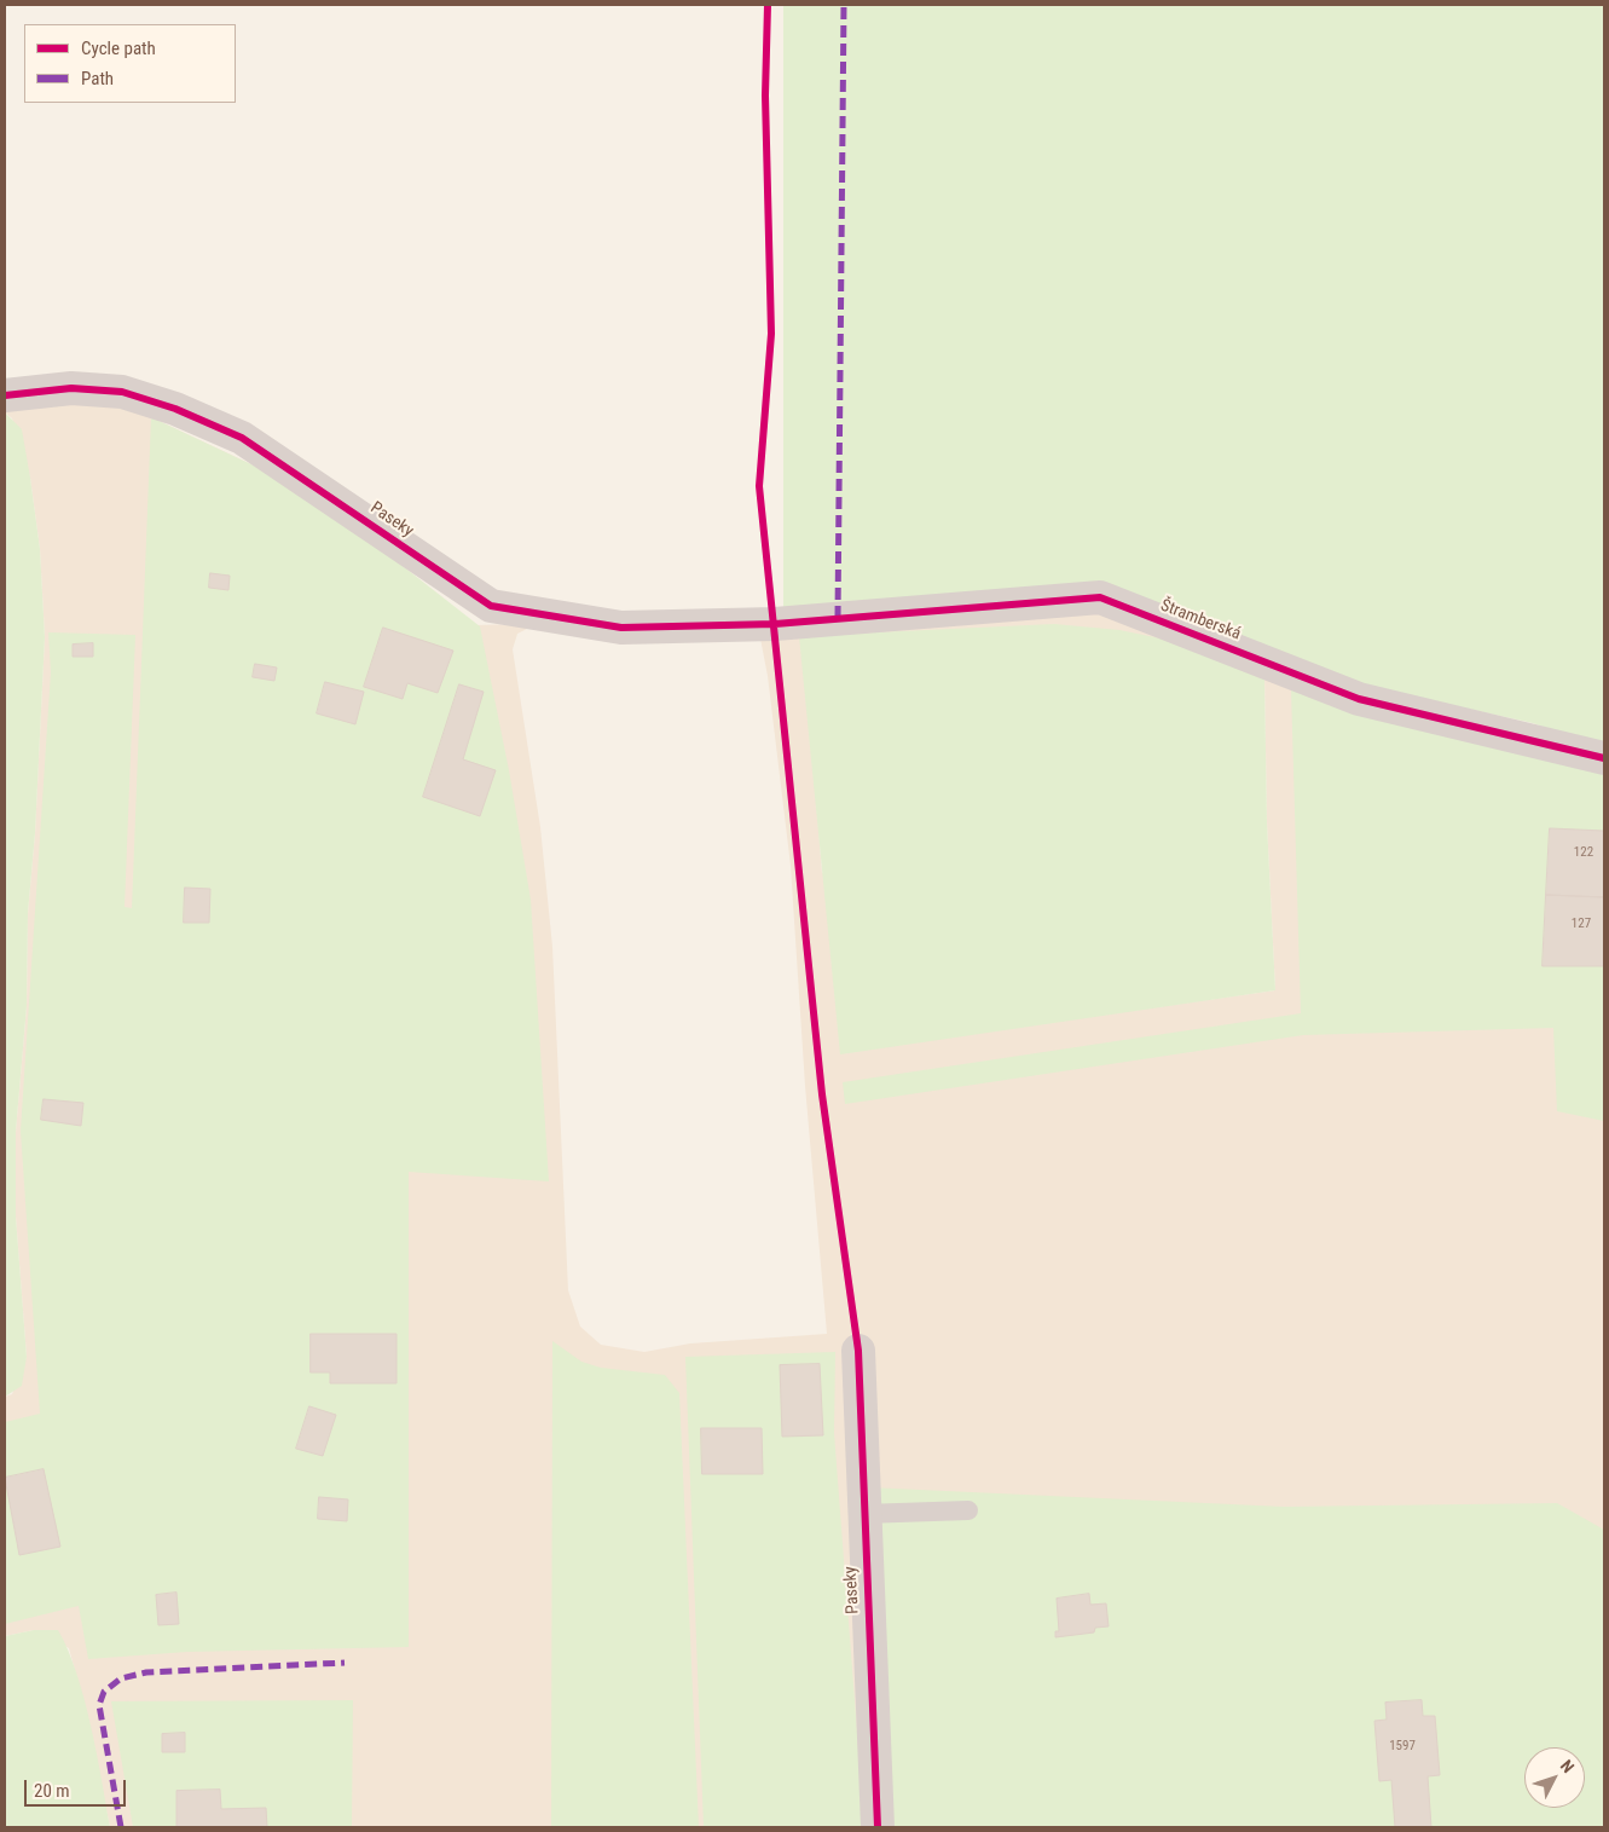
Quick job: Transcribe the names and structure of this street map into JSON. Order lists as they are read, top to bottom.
{
  "streets": {
    "street": ["Paseky", "Štramberská"]
  },
  "crossings": [
    ["Paseky", "Štramberská"]
  ],
  "house_numbers": ["122", "127", "1597"],
  "legend": ["Cycle path", "Path"],
  "scale_bar": "20 m",
  "north": "top right"
}
